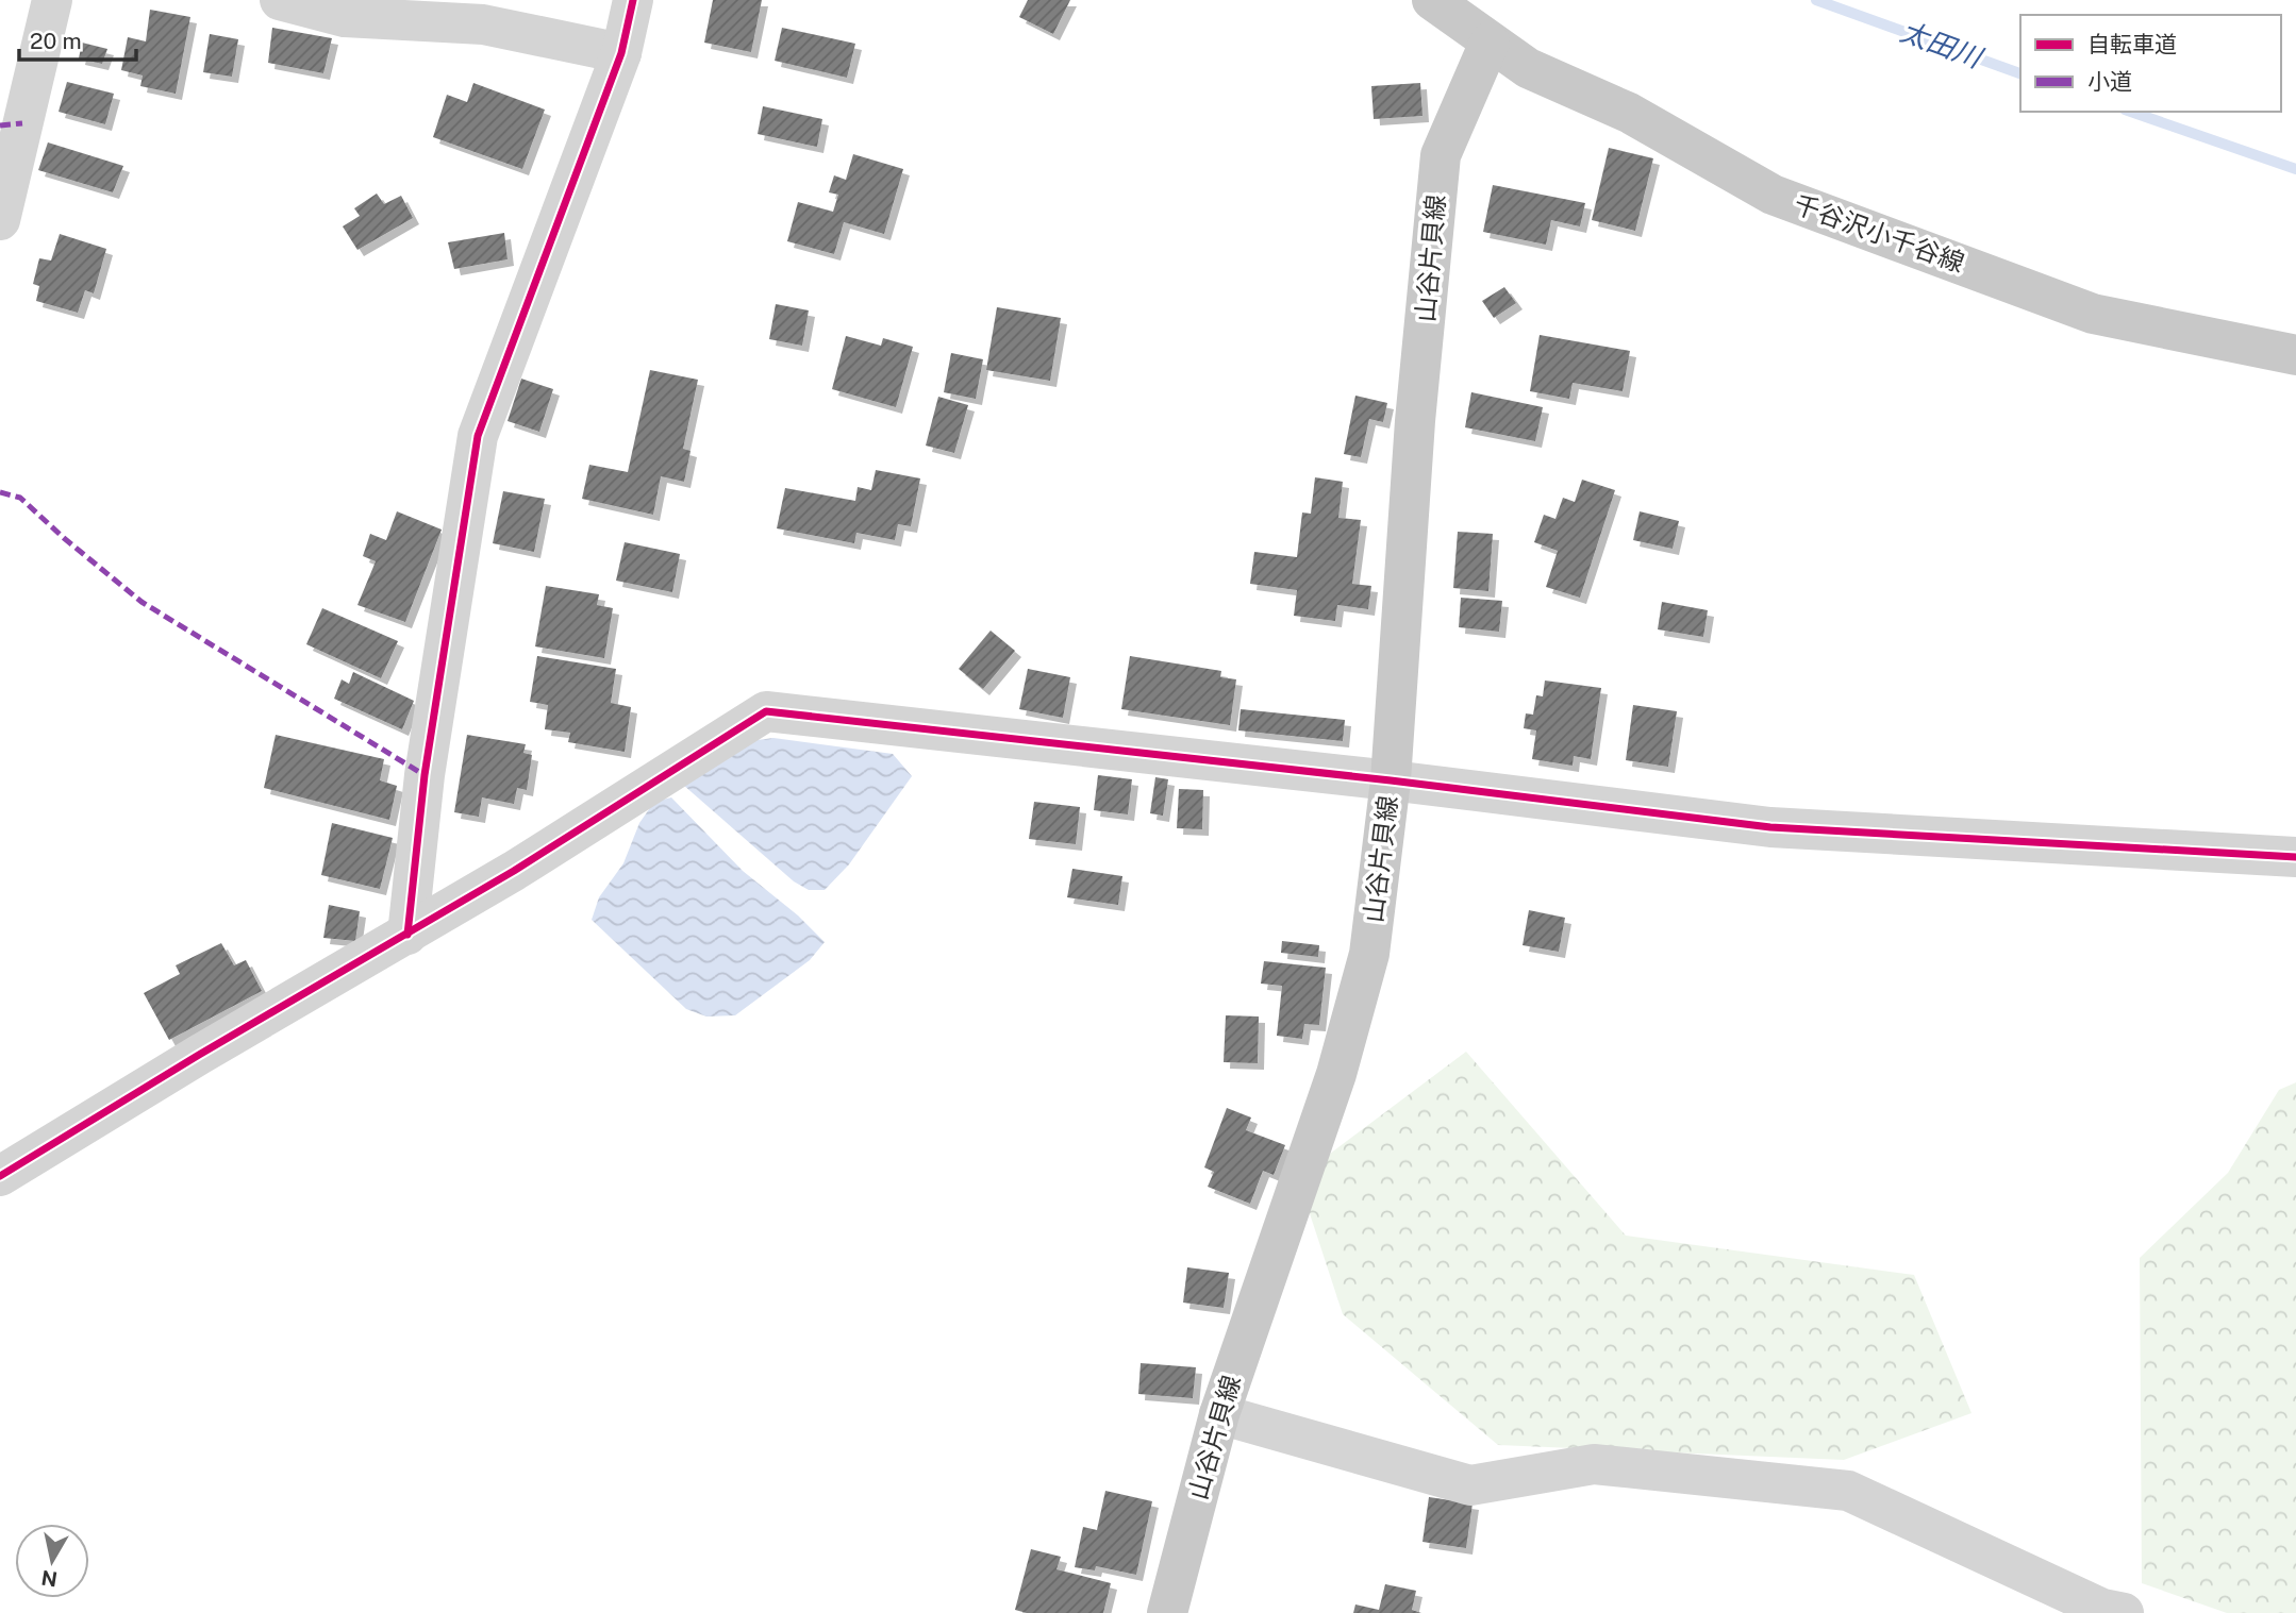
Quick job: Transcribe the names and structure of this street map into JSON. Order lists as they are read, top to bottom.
{
  "streets": {
    "main road": ["千谷沢小千谷線", "山谷片貝線"]
  },
  "crossings": [
    ["千谷沢小千谷線", "山谷片貝線"]
  ],
  "water": ["太田川"],
  "legend": ["自転車道", "小道"],
  "scale_bar": "20 m",
  "north": "bottom"
}
